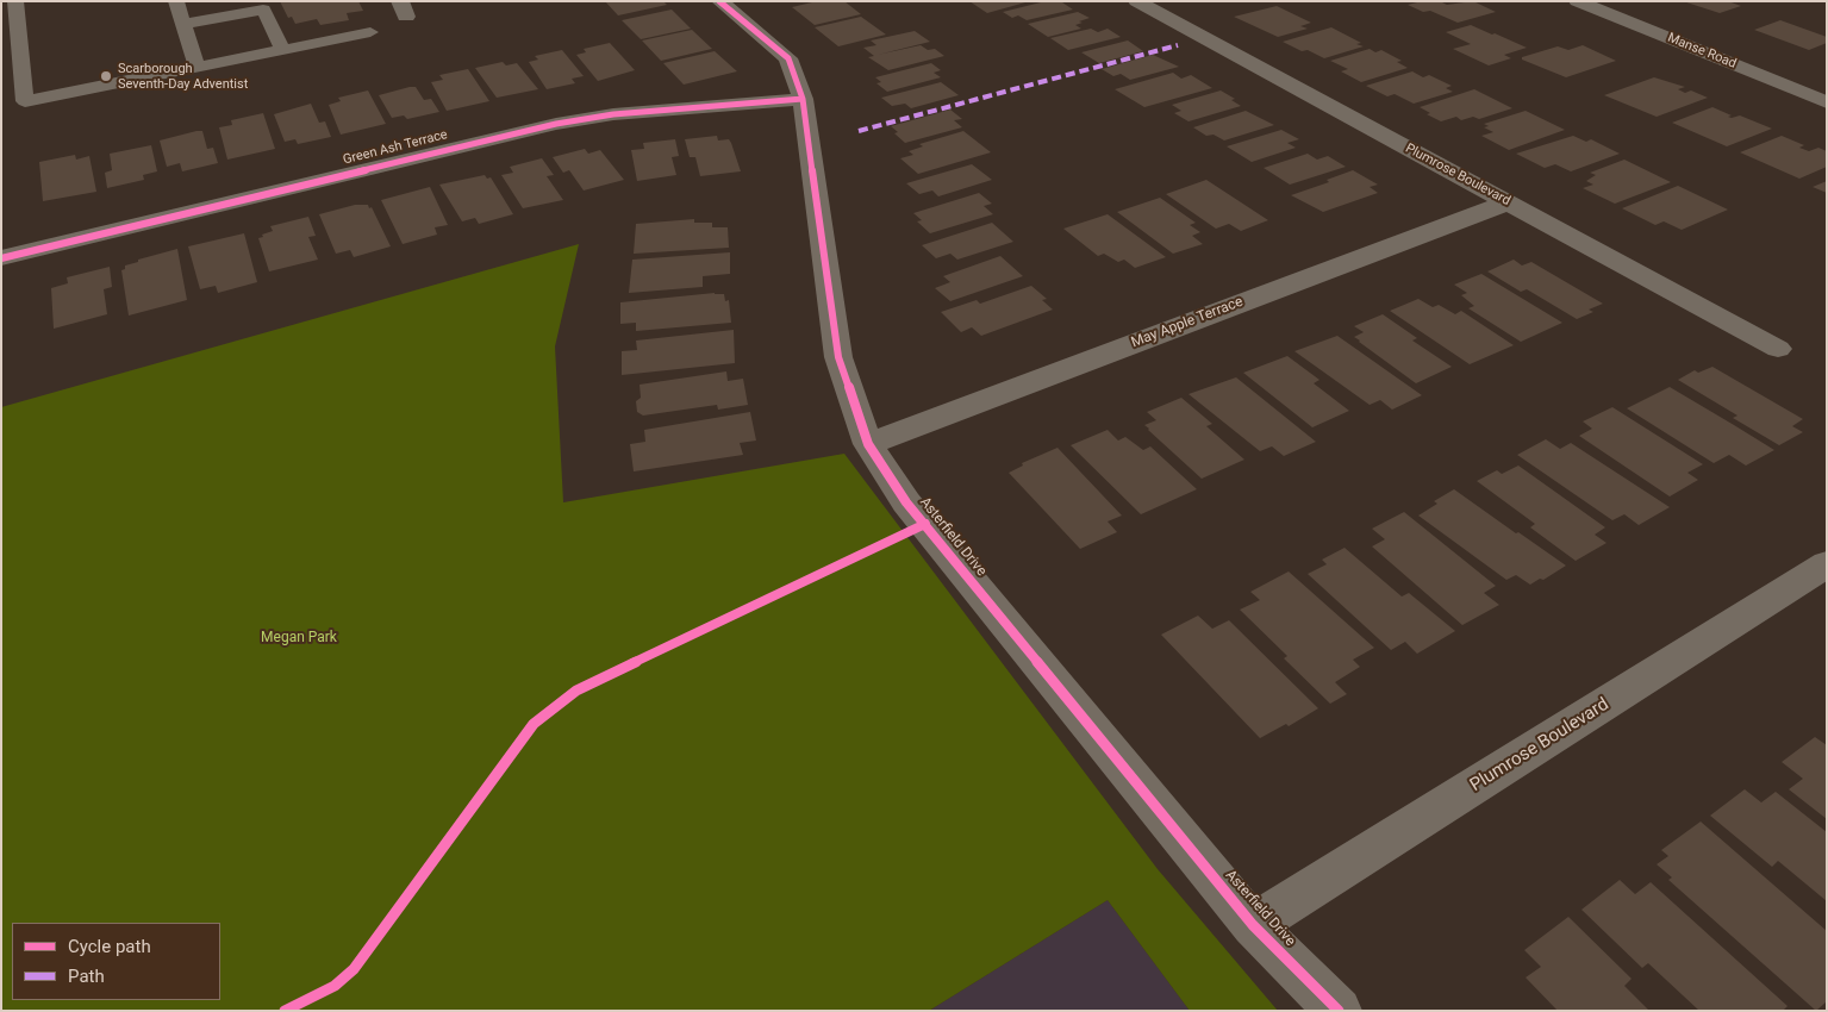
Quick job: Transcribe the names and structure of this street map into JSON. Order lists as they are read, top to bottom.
{
  "streets": {
    "street": [
      "Manse Road",
      "Green Ash Terrace",
      "Plumrose Boulevard",
      "May Apple Terrace",
      "Asterfield Drive"
    ]
  },
  "crossings": [
    ["Green Ash Terrace", "Asterfield Drive"],
    ["Plumrose Boulevard", "May Apple Terrace"],
    ["Plumrose Boulevard", "Asterfield Drive"],
    ["May Apple Terrace", "Asterfield Drive"]
  ],
  "parks": ["Megan Park"],
  "places": ["Scarborough Seventh-Day Adventist"],
  "legend": ["Cycle path", "Path"]
}
